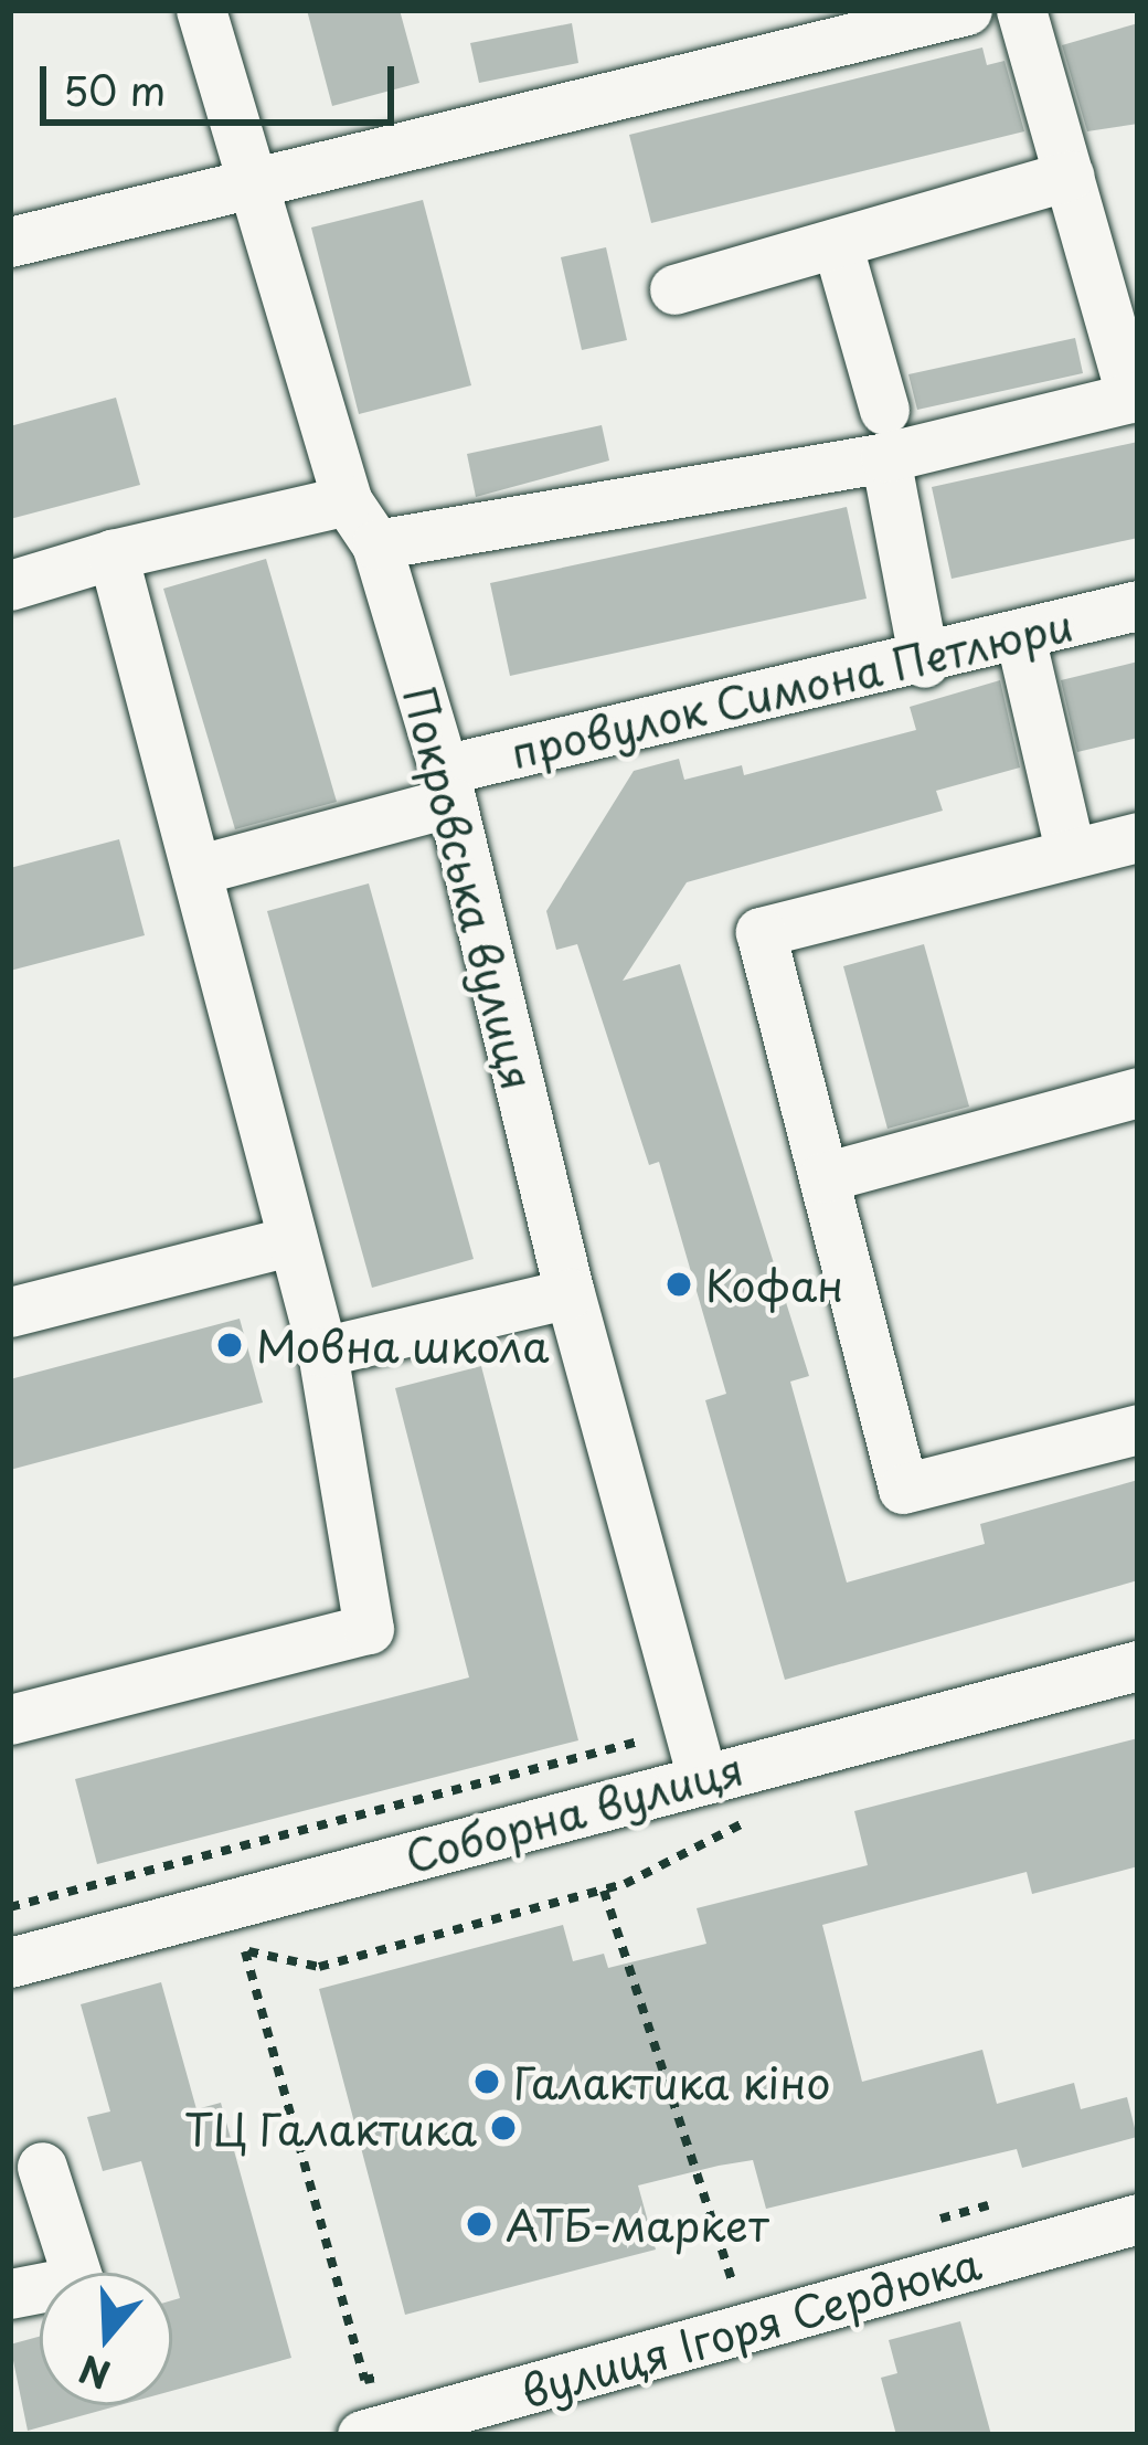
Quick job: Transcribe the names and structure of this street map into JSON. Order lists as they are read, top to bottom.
{
  "streets": {
    "street": [
      "провулок Симона Петлюри",
      "Покровська вулиця",
      "Соборна вулиця",
      "вулиця Ігоря Сердюка"
    ]
  },
  "crossings": [
    ["провулок Симона Петлюри", "Покровська вулиця"],
    ["Покровська вулиця", "Соборна вулиця"]
  ],
  "places": [
    "Кофан",
    "Мовна школа",
    "Галактика кіно",
    "ТЦ Галактика",
    "АТБ-маркет"
  ],
  "scale_bar": "50 m",
  "north": "bottom"
}
